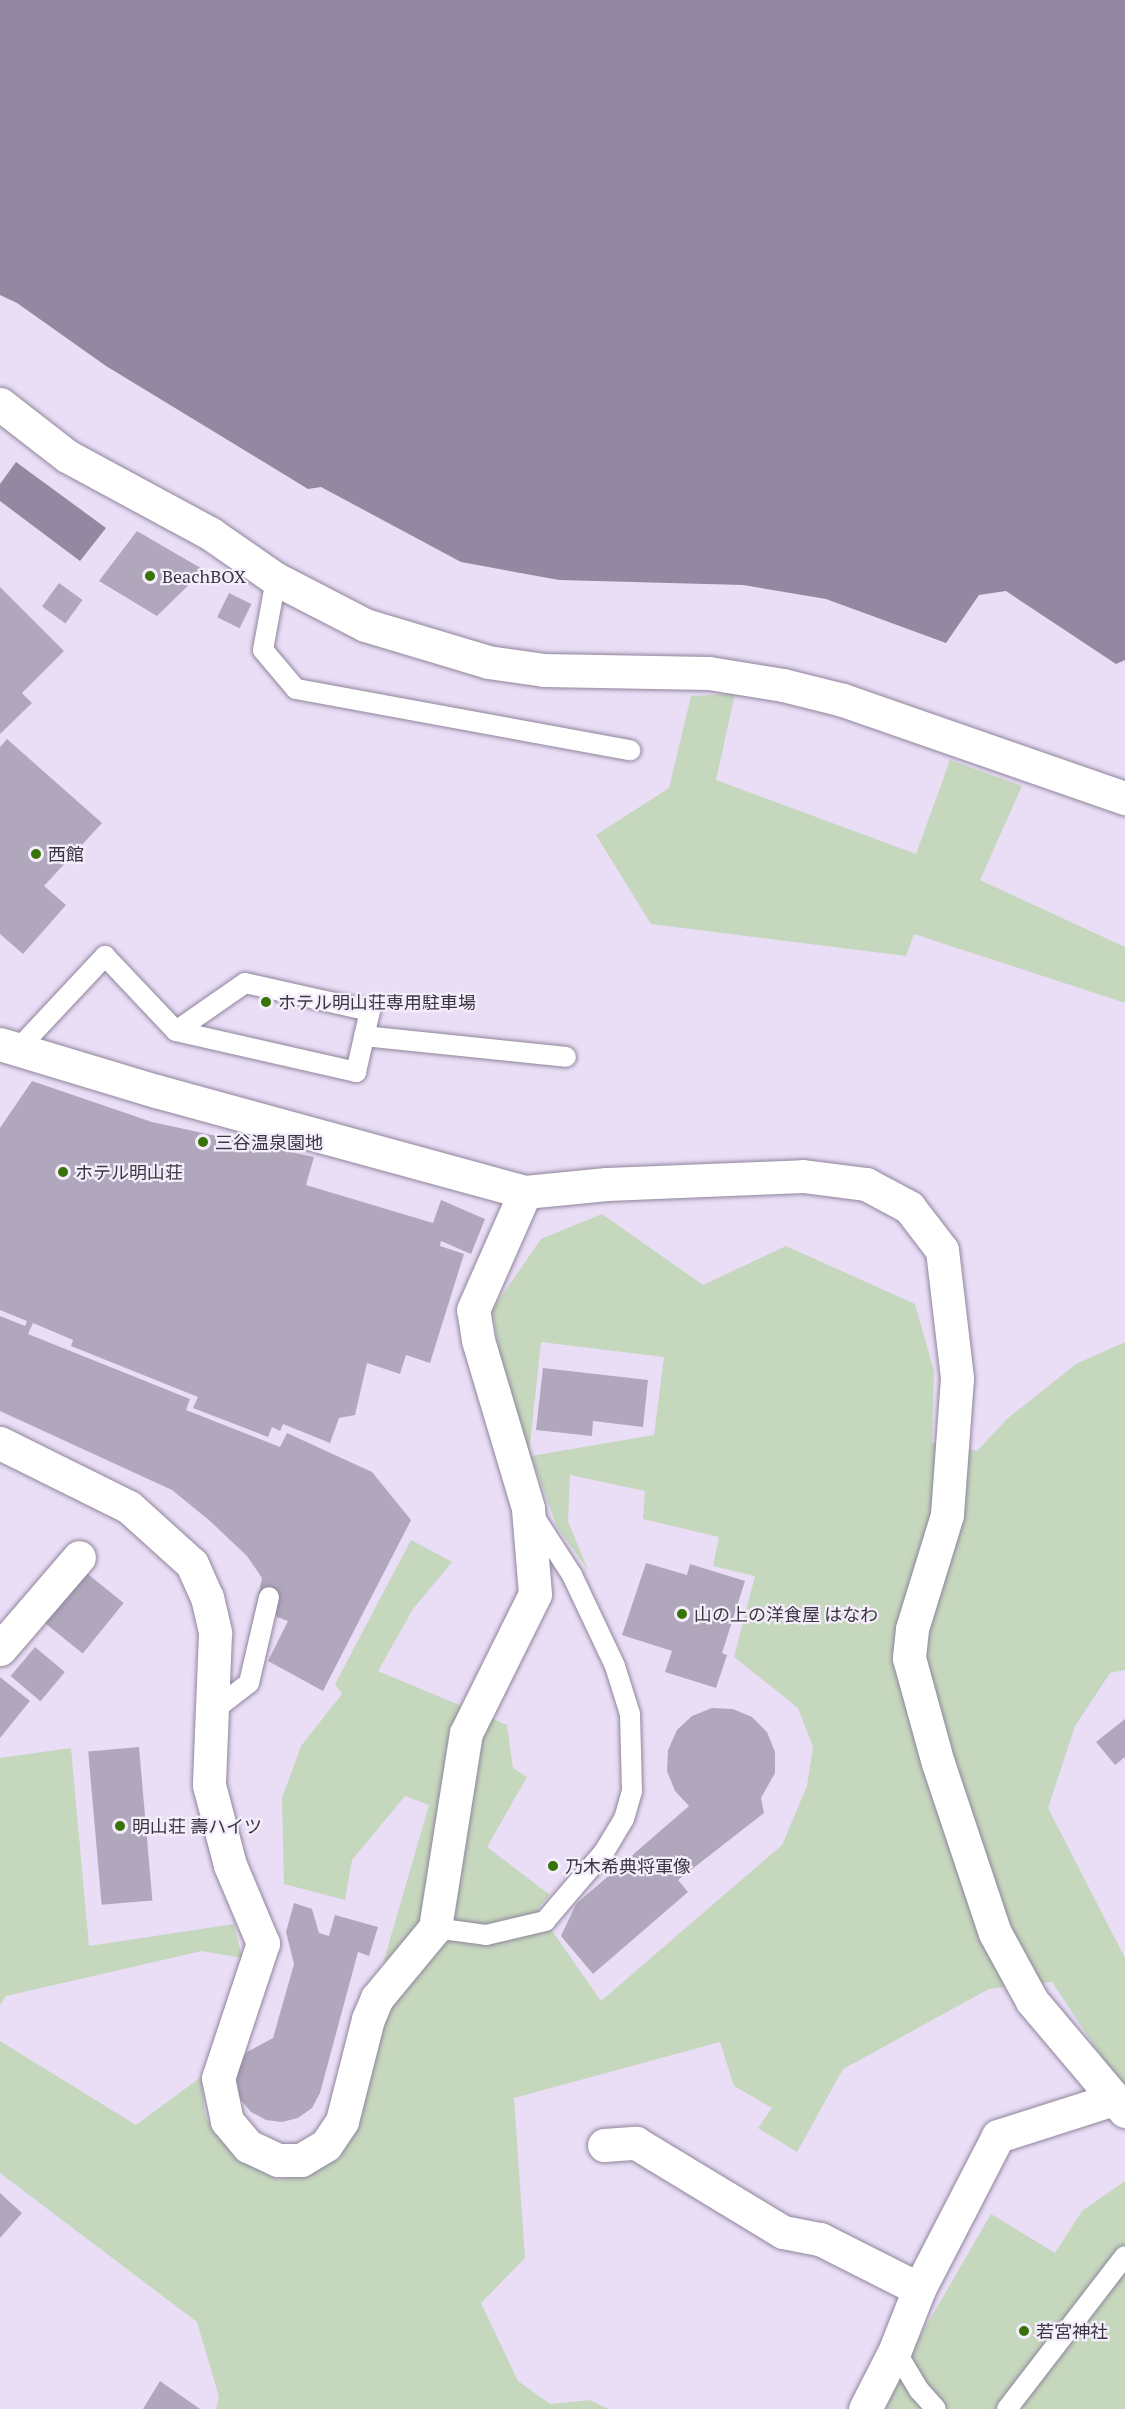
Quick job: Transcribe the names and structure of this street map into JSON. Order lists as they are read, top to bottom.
{
  "places": [
    "BeachBOX",
    "西館",
    "ホテル明山荘専用駐車場",
    "三谷温泉園地",
    "ホテル明山荘",
    "山の上の洋食屋 はなわ",
    "明山荘 壽ハイツ",
    "乃木希典将軍像",
    "若宮神社"
  ]
}
